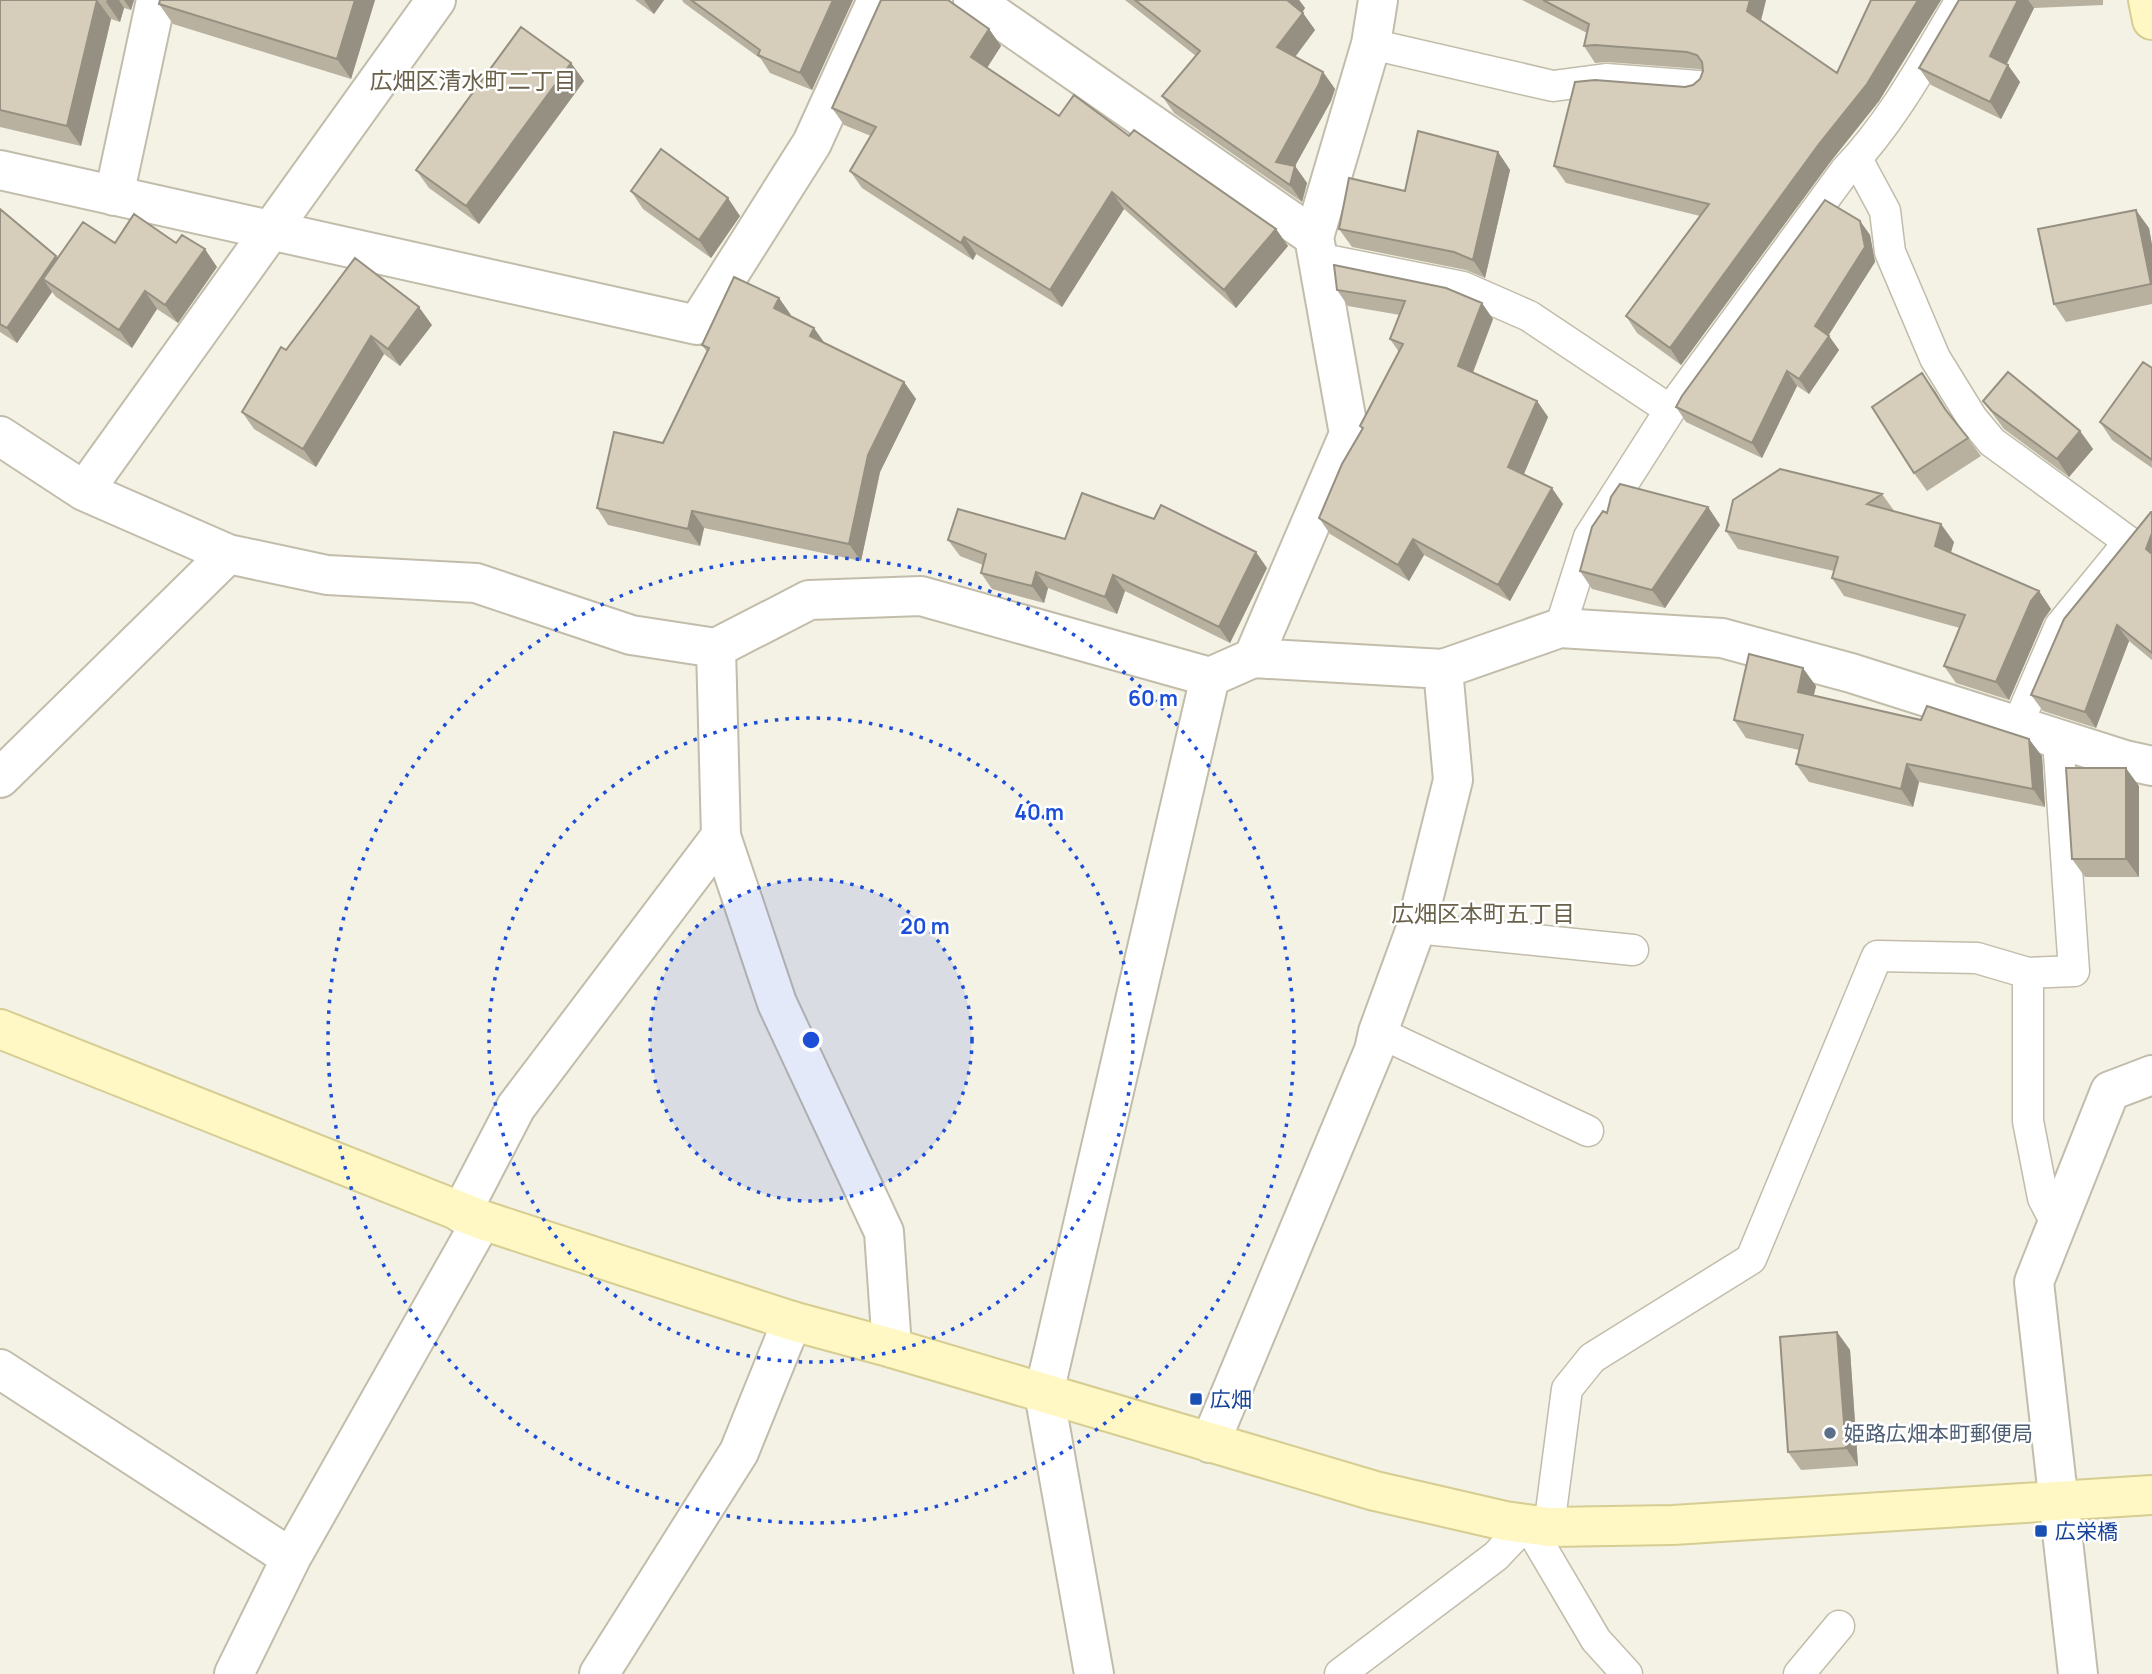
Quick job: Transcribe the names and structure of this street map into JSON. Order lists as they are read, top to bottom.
{
  "districts": ["広畑区清水町二丁目", "広畑区本町五丁目"],
  "places": {
    "transit": ["広畑", "広栄橋"],
    "other": ["姫路広畑本町郵便局"]
  },
  "rings": ["60 m", "40 m", "20 m"]
}
